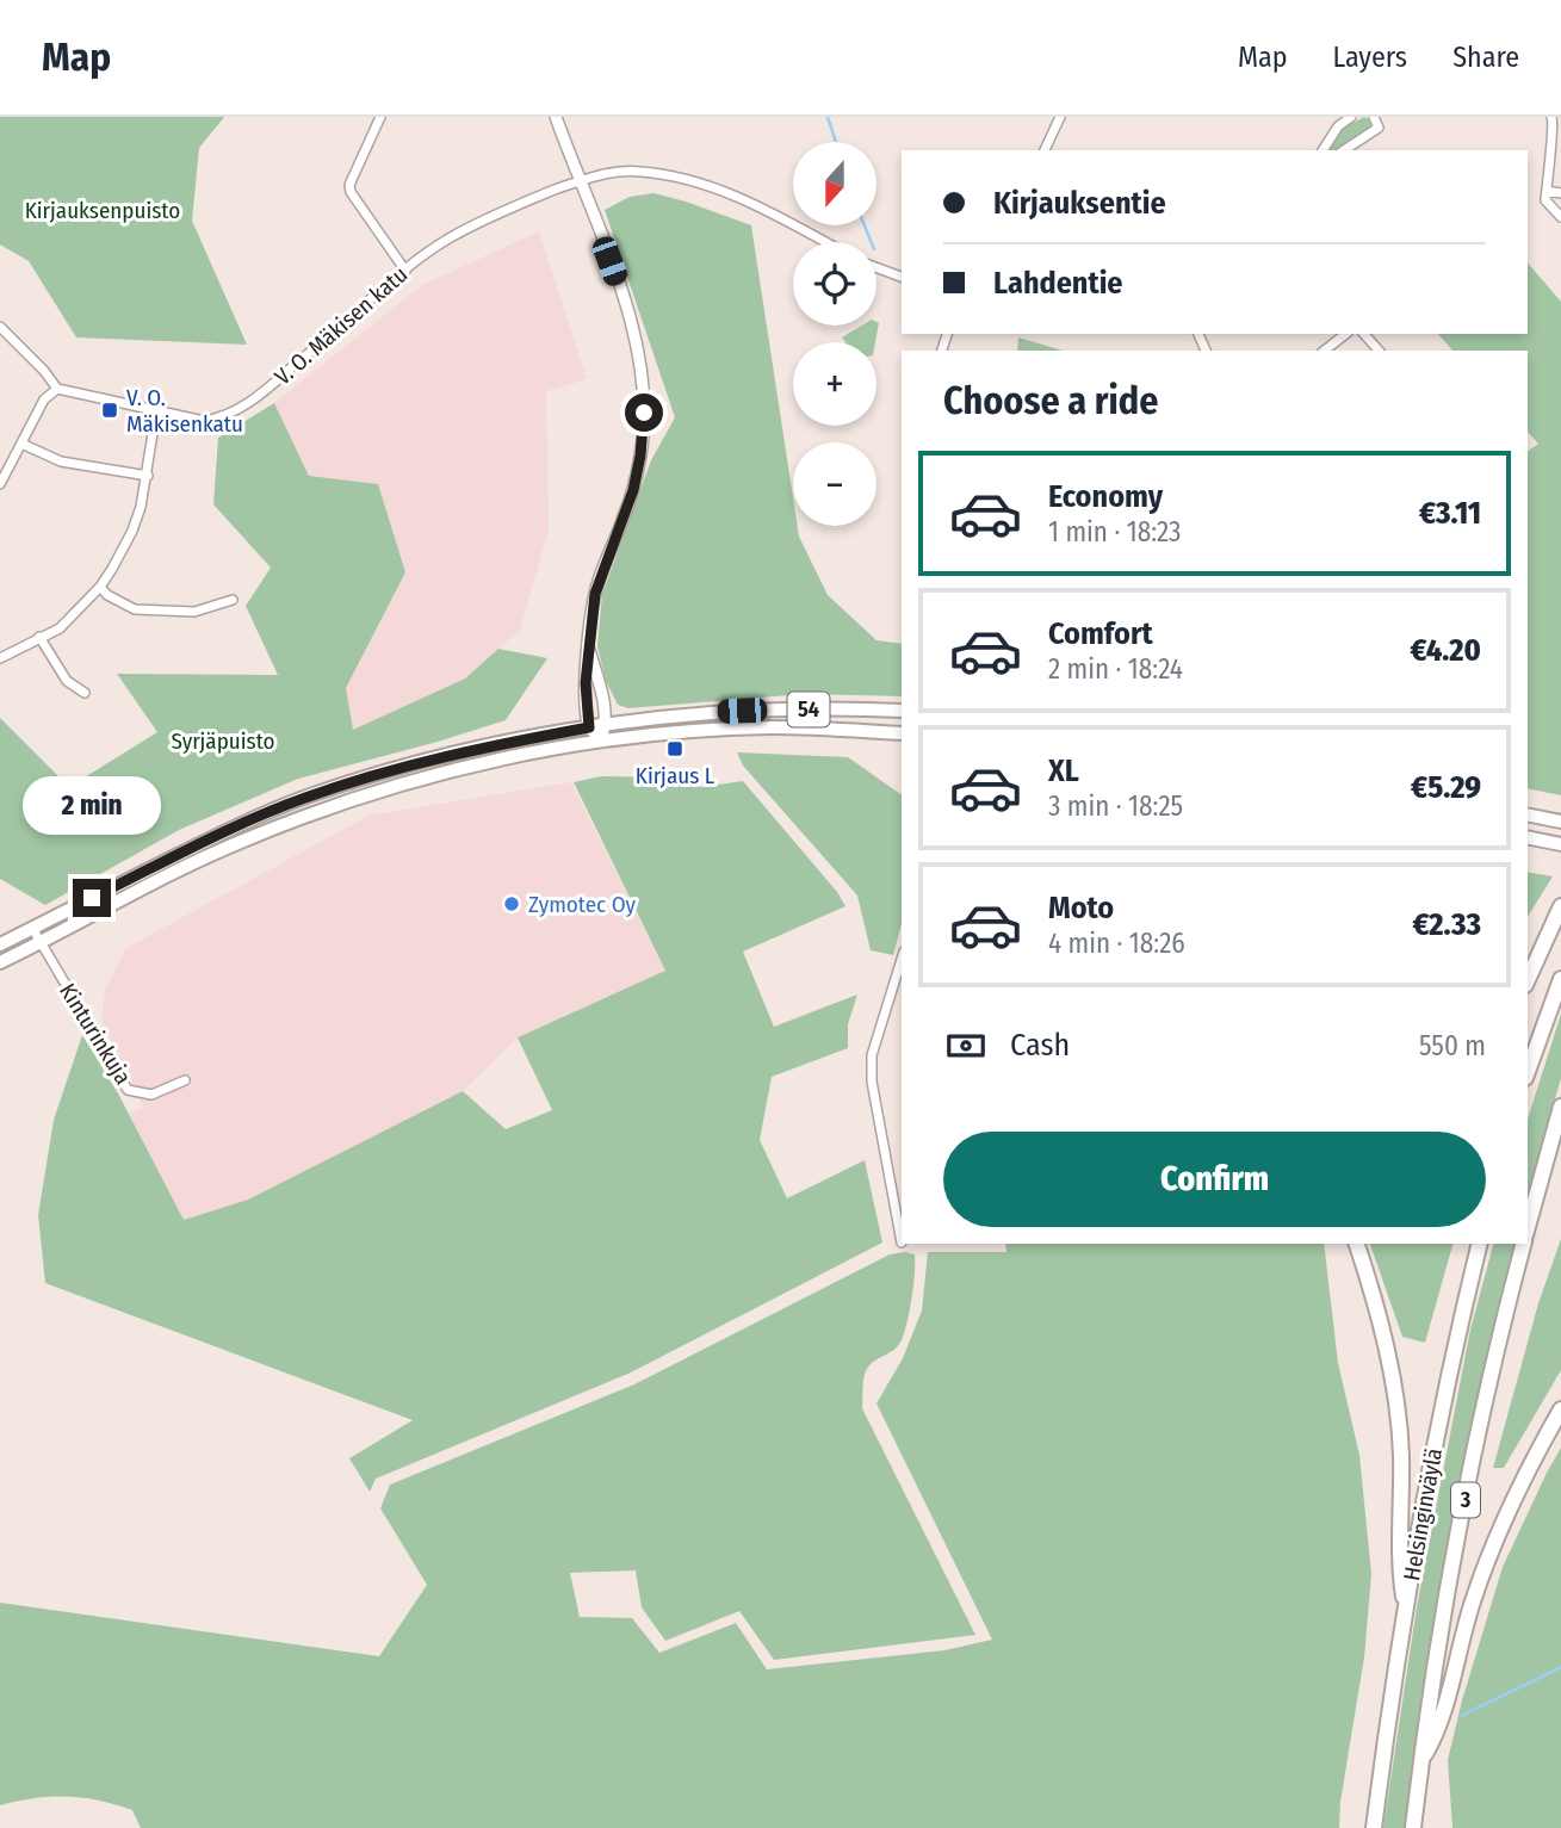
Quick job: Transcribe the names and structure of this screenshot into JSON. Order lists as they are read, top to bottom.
{
  "streets": {
    "highway": ["3", "Helsinginväylä"],
    "main road": ["54"],
    "street": ["V. O. Mäkisen katu", "Kinturinkuja"]
  },
  "crossings": [
    ["54", "Kinturinkuja"],
    ["3", "Helsinginväylä"]
  ],
  "parks": ["Kirjauksenpuisto", "Syrjäpuisto"],
  "places": {
    "transit": ["V. O. Mäkisenkatu", "Kirjaus L"],
    "other": ["Zymotec Oy"]
  },
  "north": "bottom",
  "page": {
    "header": "Map",
    "nav": ["Map", "Layers", "Share"],
    "map_buttons": ["+", "−"],
    "banner": ["Kirjauksentie", "Lahdentie"],
    "heading": "Choose a ride",
    "list": [
      {
        "name": "Economy",
        "note": "1 min · 18:23",
        "value": "€3.11"
      },
      {
        "name": "Comfort",
        "note": "2 min · 18:24",
        "value": "€4.20"
      },
      {
        "name": "XL",
        "note": "3 min · 18:25",
        "value": "€5.29"
      },
      {
        "name": "Moto",
        "note": "4 min · 18:26",
        "value": "€2.33"
      }
    ],
    "bubble": "2 min",
    "pay": ["Cash", "550 m"],
    "buttons": "Confirm"
  }
}
